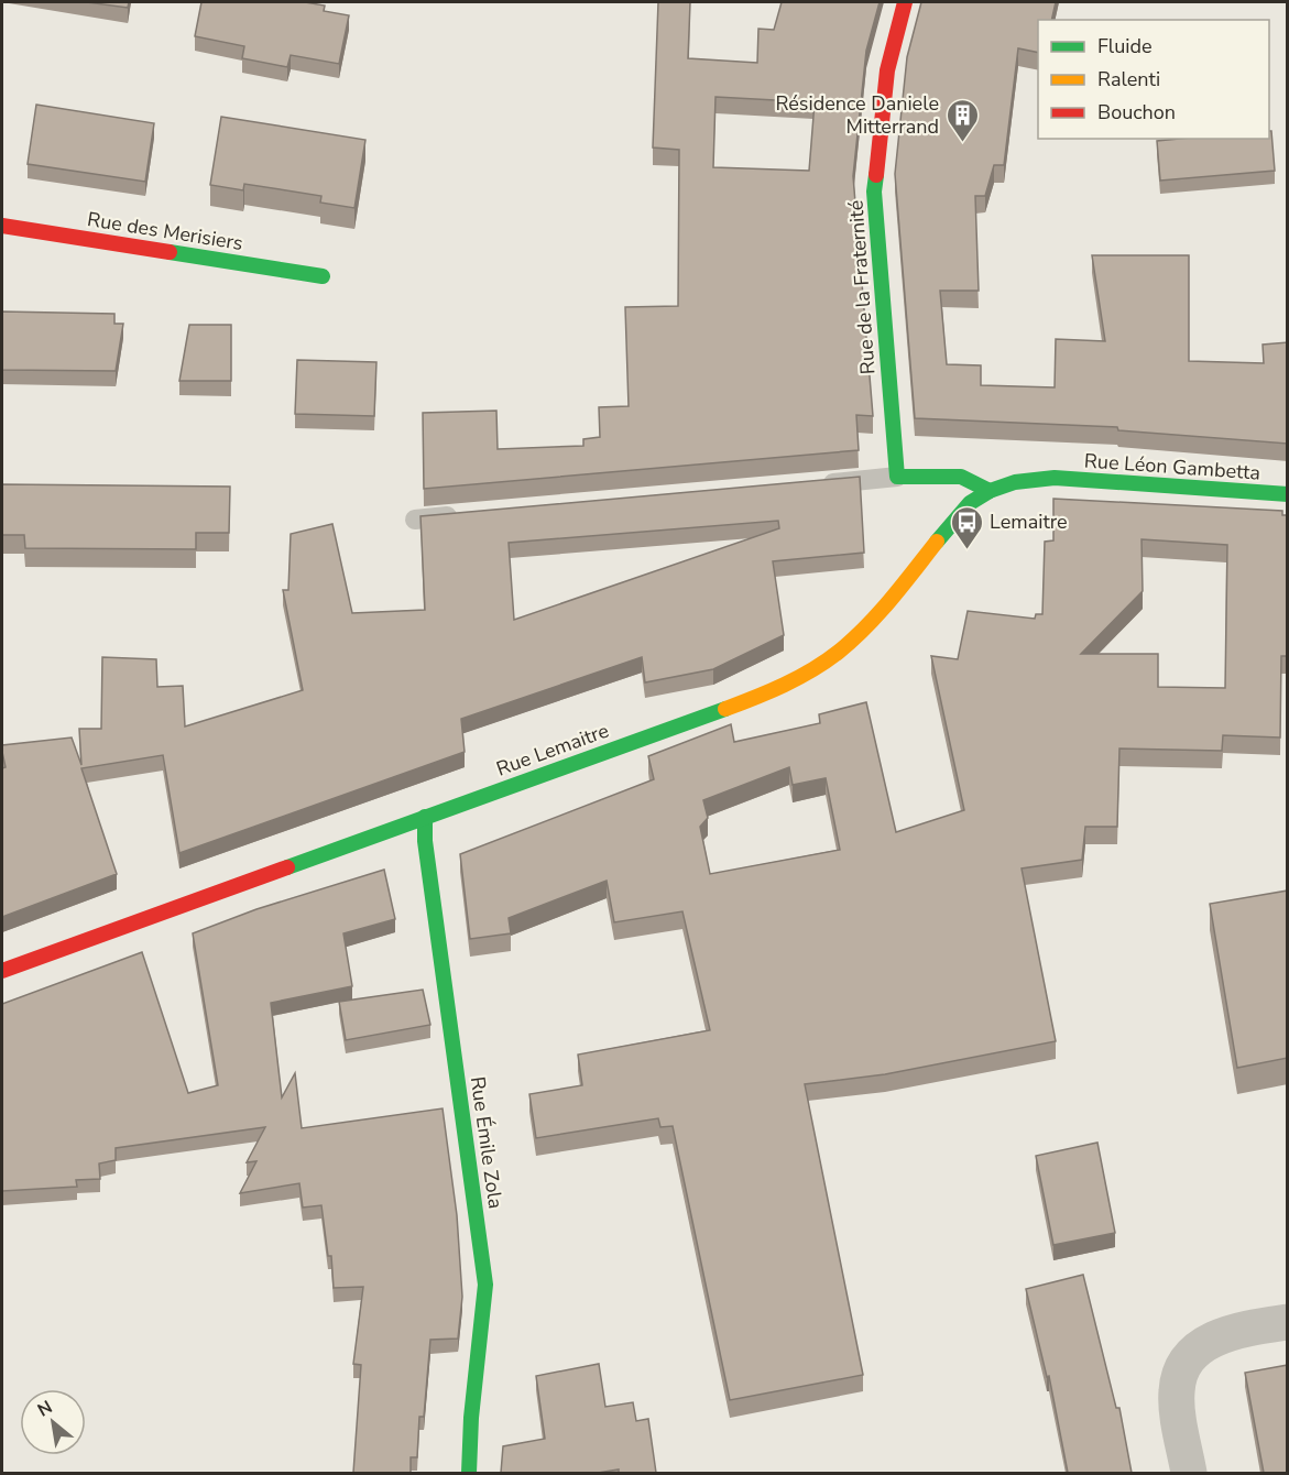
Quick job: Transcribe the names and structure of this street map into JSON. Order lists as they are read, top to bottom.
{
  "streets": {
    "street": [
      "Rue des Merisiers",
      "Rue de la Fraternité",
      "Rue Léon Gambetta",
      "Rue Lemaitre",
      "Rue Émile Zola"
    ]
  },
  "crossings": [
    ["Rue Léon Gambetta", "Rue Lemaitre"],
    ["Rue Lemaitre", "Rue Émile Zola"]
  ],
  "places": {
    "building": ["Résidence Daniele Mitterrand"],
    "bus stop": ["Lemaitre"]
  },
  "legend": ["Fluide", "Ralenti", "Bouchon"],
  "north": "top left"
}
